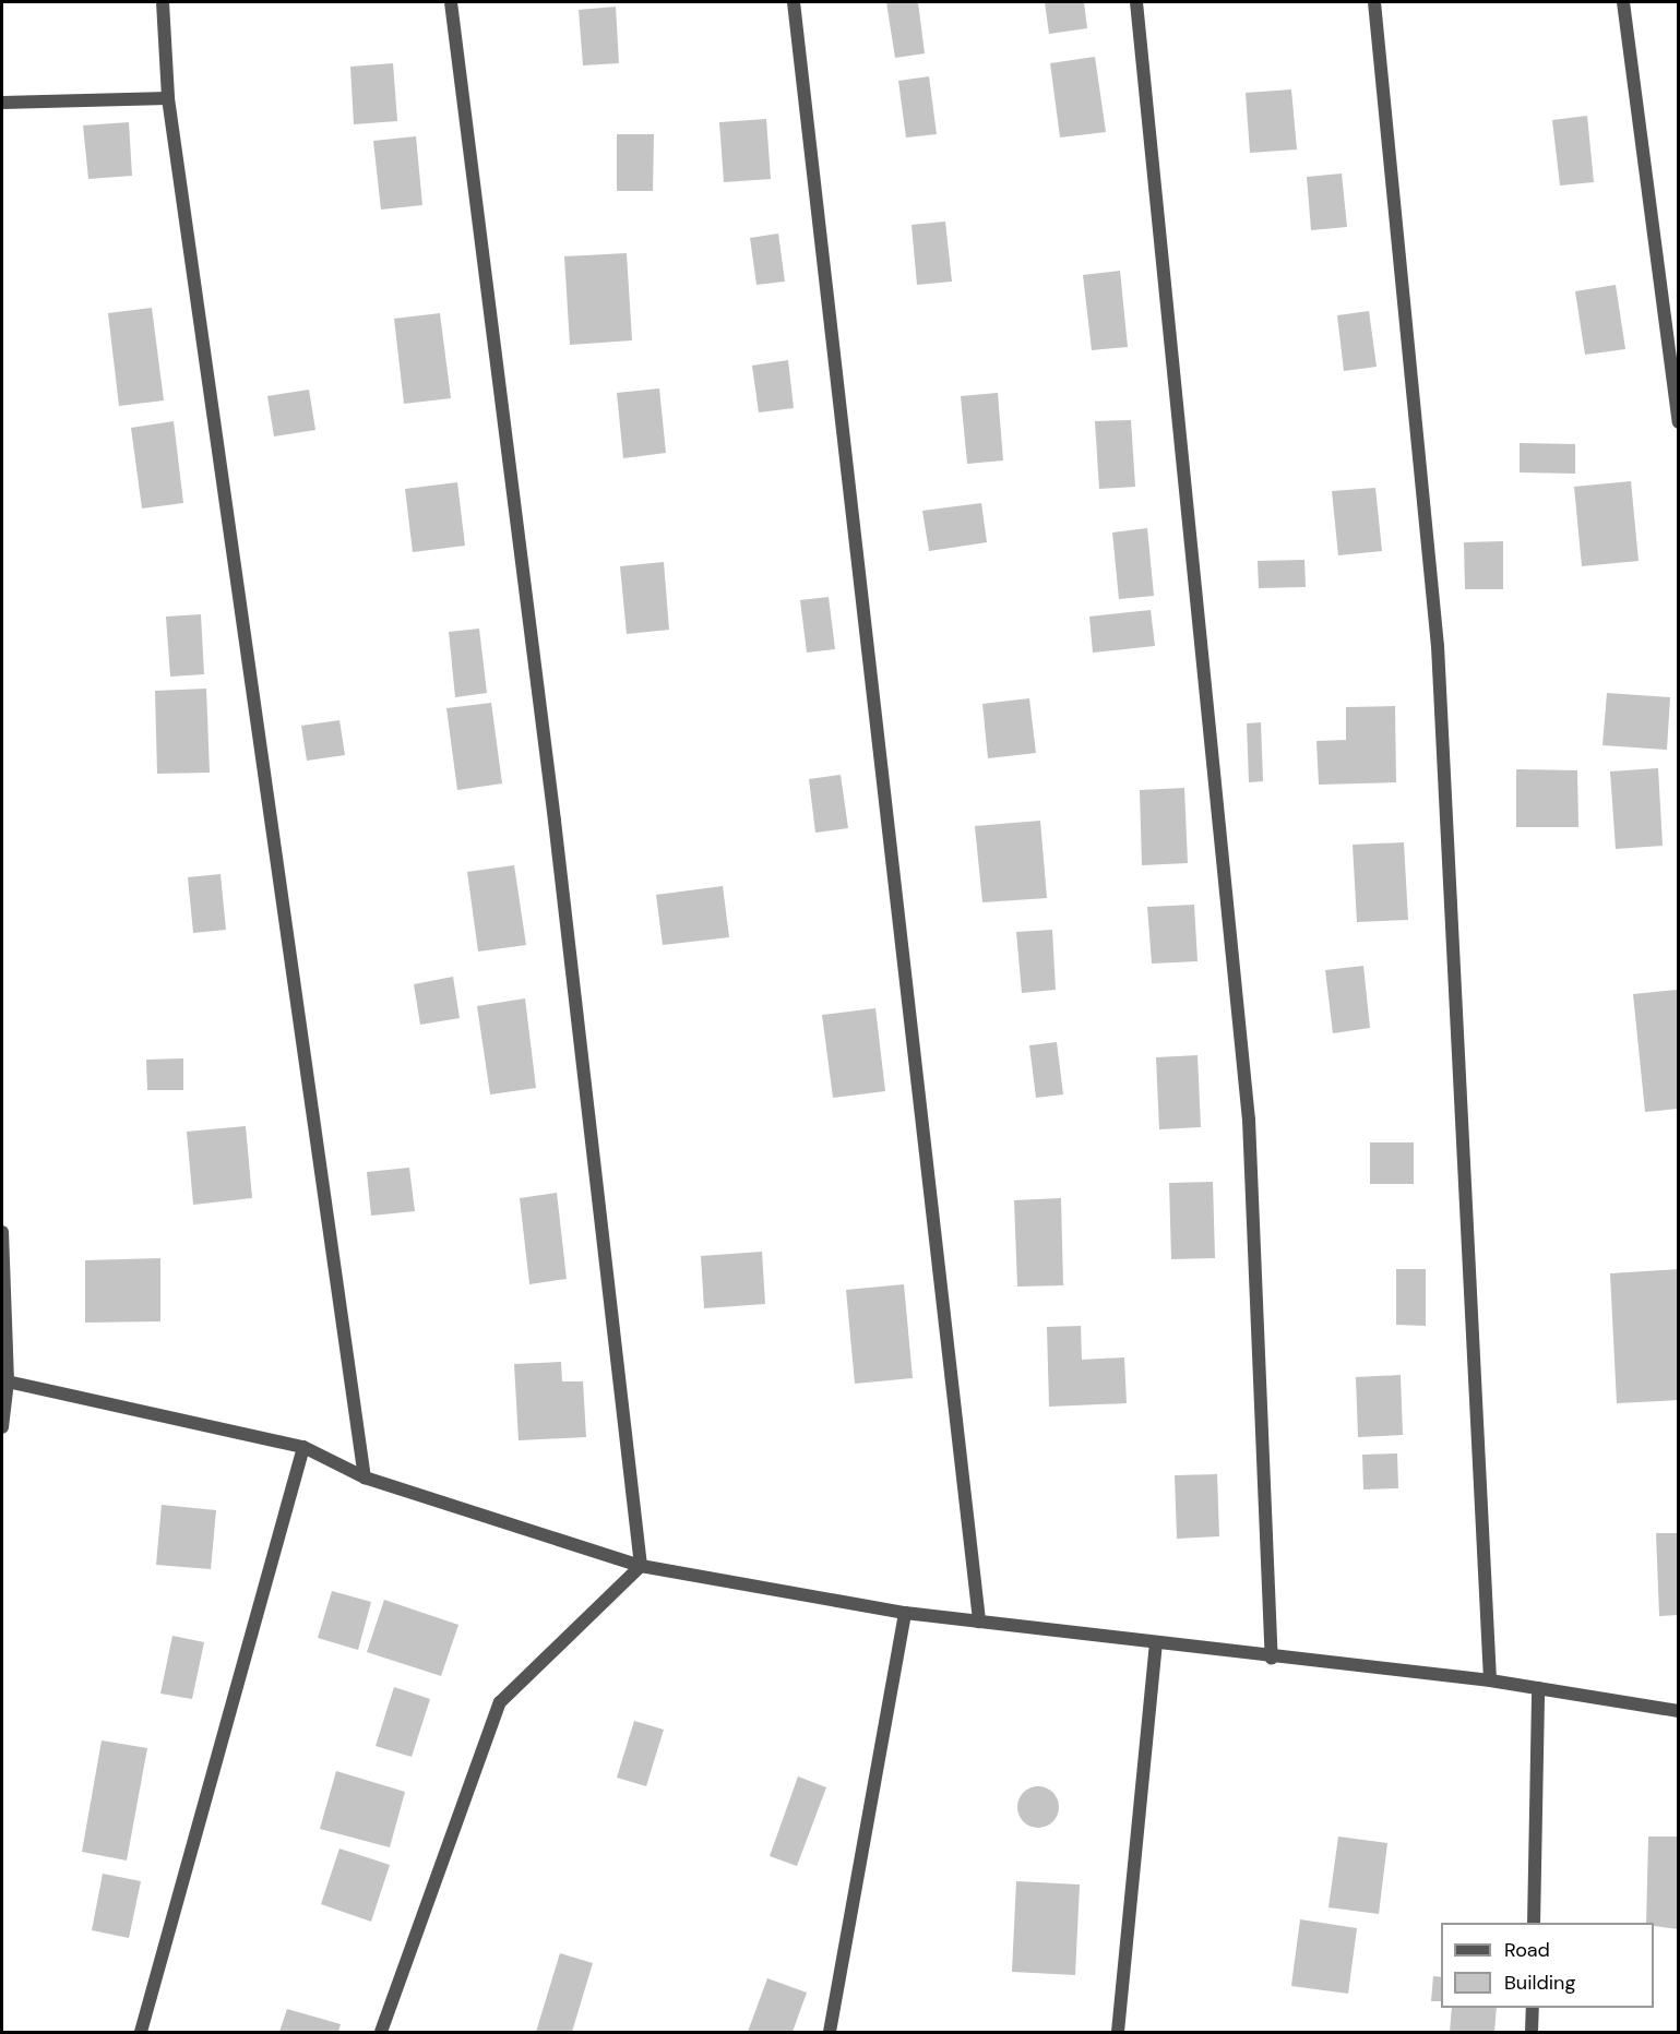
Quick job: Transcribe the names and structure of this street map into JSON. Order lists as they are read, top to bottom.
{
  "legend": ["Road", "Building"]
}
